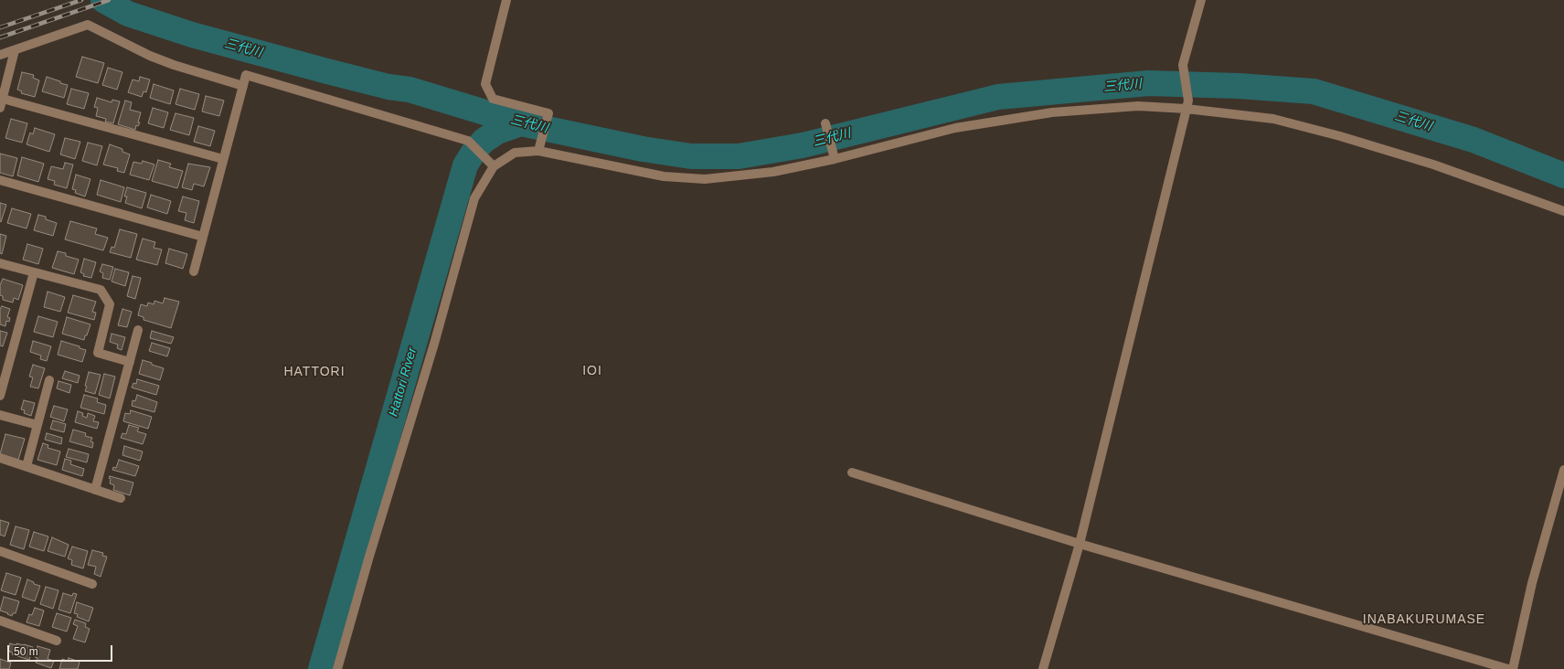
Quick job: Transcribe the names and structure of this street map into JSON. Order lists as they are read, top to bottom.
{
  "districts": ["IOI", "HATTORI", "INABAKURUMASE"],
  "water": ["三代川", "Hattori River"],
  "scale_bar": "50 m"
}
